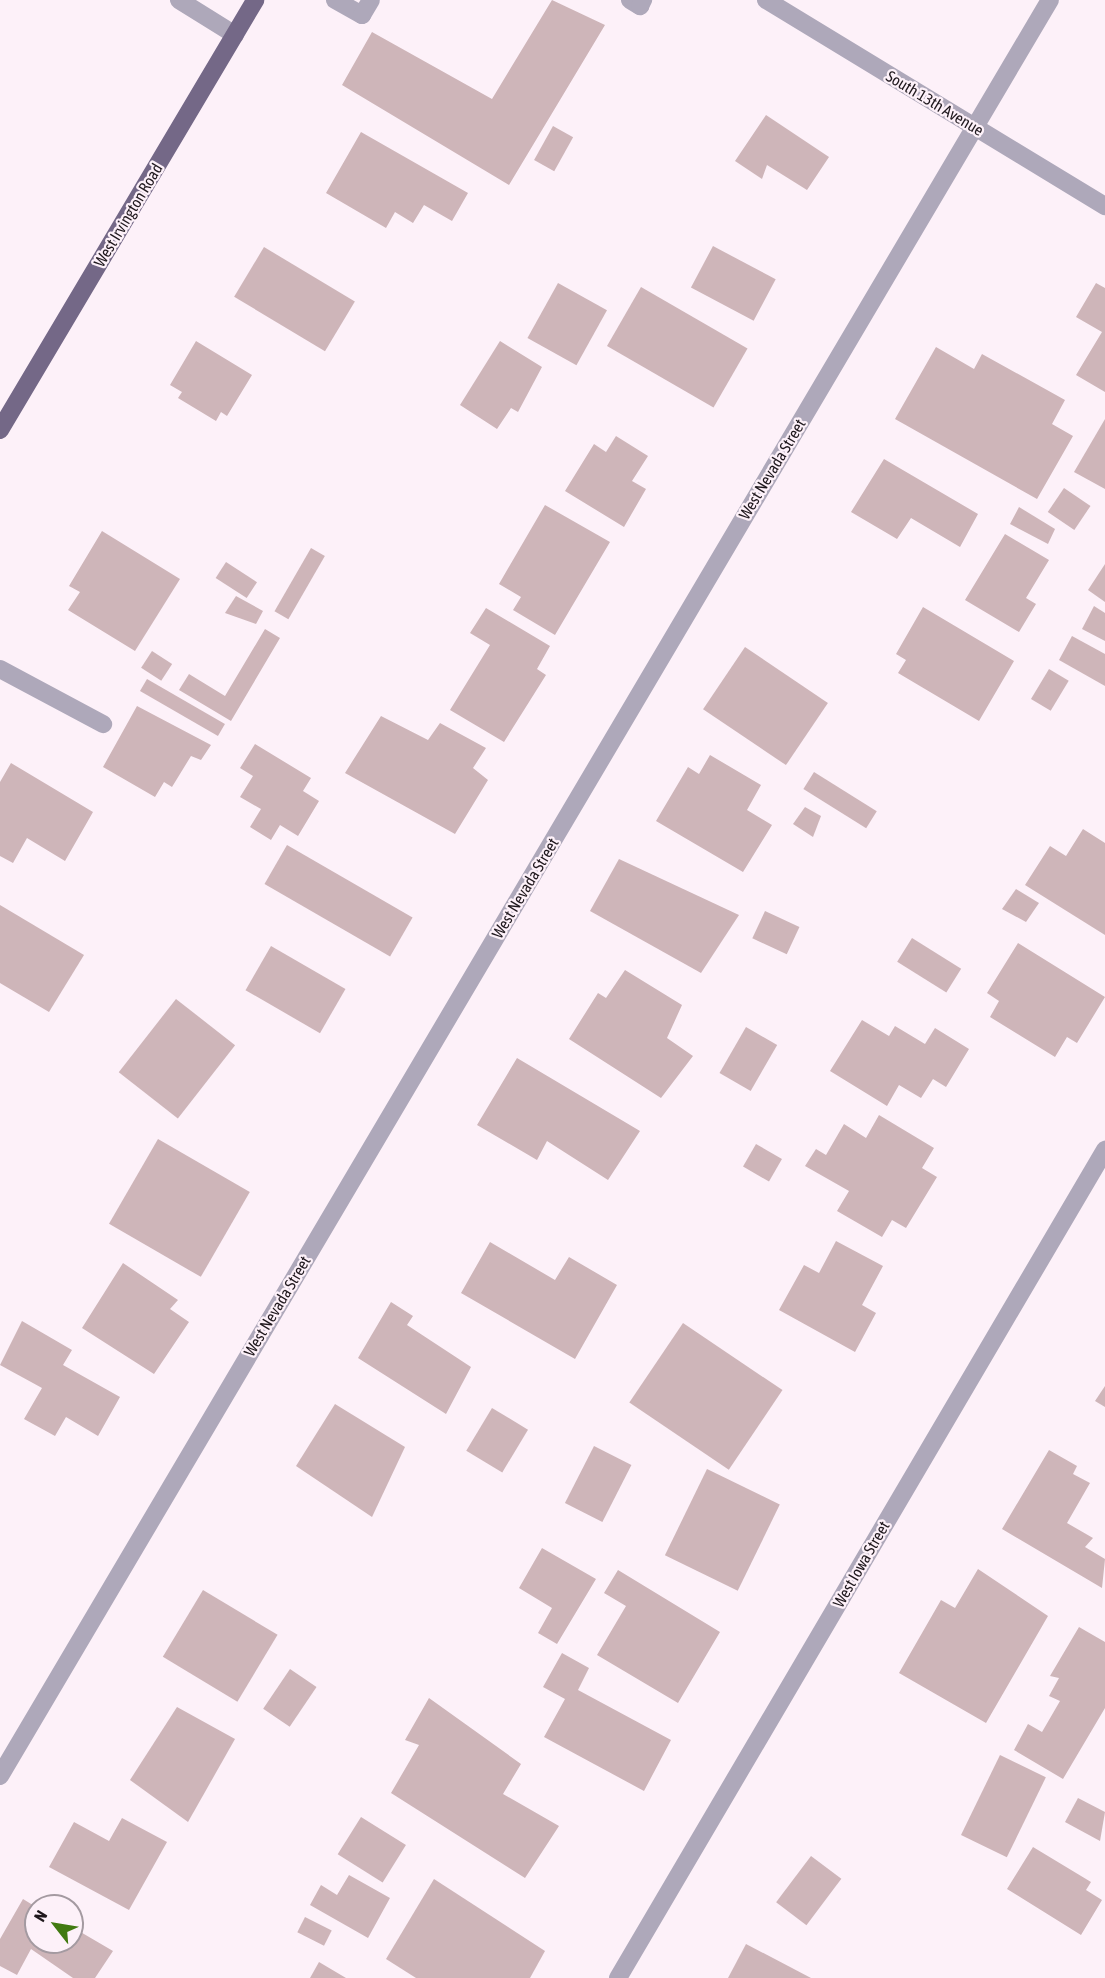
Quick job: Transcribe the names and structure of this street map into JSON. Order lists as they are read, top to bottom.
{
  "streets": {
    "main road": ["West Irvington Road"],
    "street": ["South 13th Avenue", "West Nevada Street", "West Iowa Street"]
  },
  "crossings": [
    ["South 13th Avenue", "West Nevada Street"]
  ],
  "north": "top left"
}
